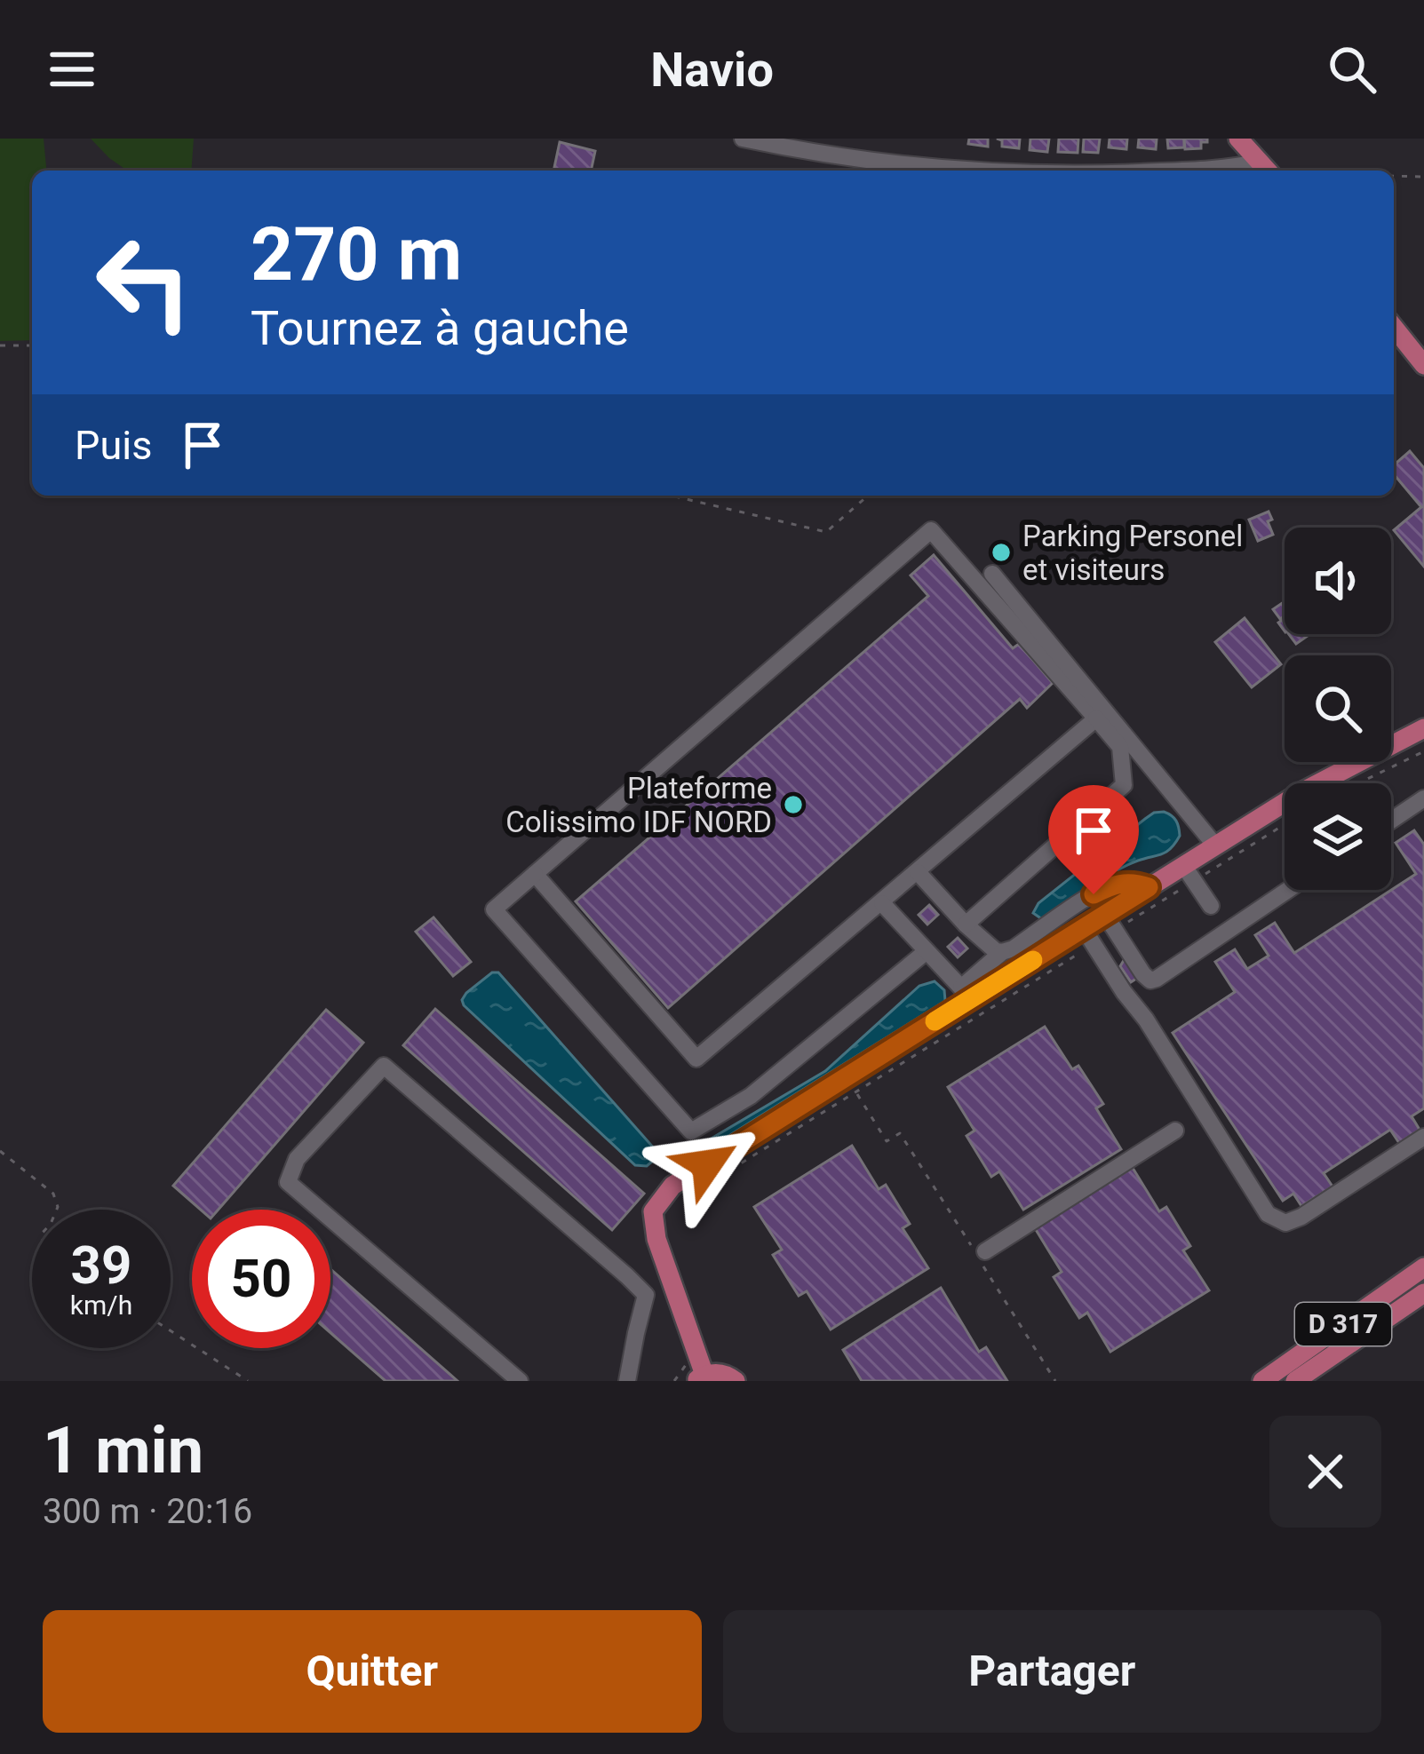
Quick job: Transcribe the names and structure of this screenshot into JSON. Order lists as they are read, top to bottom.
{
  "streets": {
    "main road": ["D 317"]
  },
  "places": ["Parking Personel et visiteurs", "Plateforme Colissimo IDF NORD"],
  "page": {
    "header": "Navio",
    "turn": ["270 m", "Tournez à gauche"],
    "then": "Puis",
    "speed": "39 km/h",
    "limit": "50",
    "heading": ["1 min", "300 m · 20:16"],
    "buttons": ["Quitter", "Partager"]
  }
}
